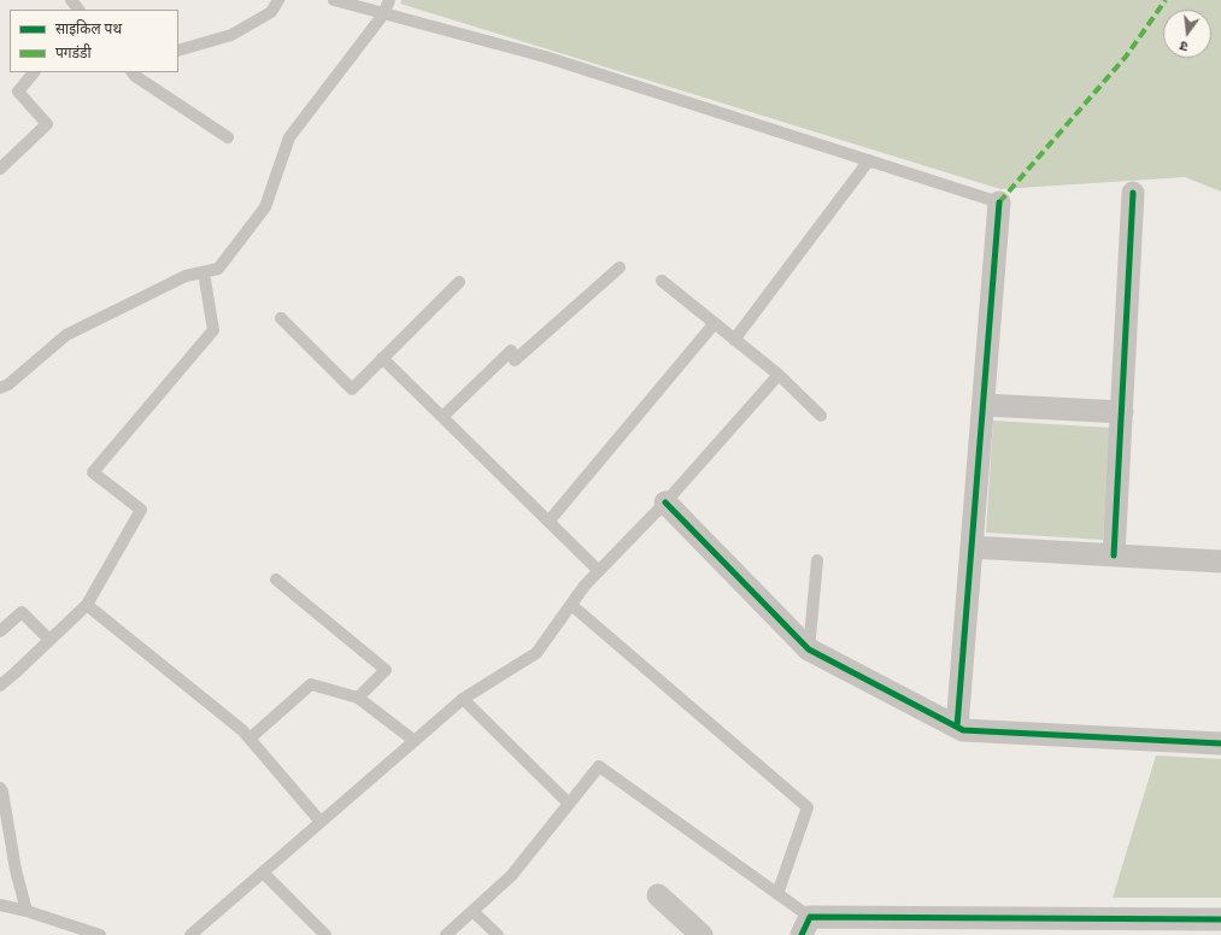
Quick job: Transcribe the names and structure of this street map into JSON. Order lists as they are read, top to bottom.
{
  "legend": ["साइकिल पथ", "पगडंडी"],
  "north": "bottom"
}
